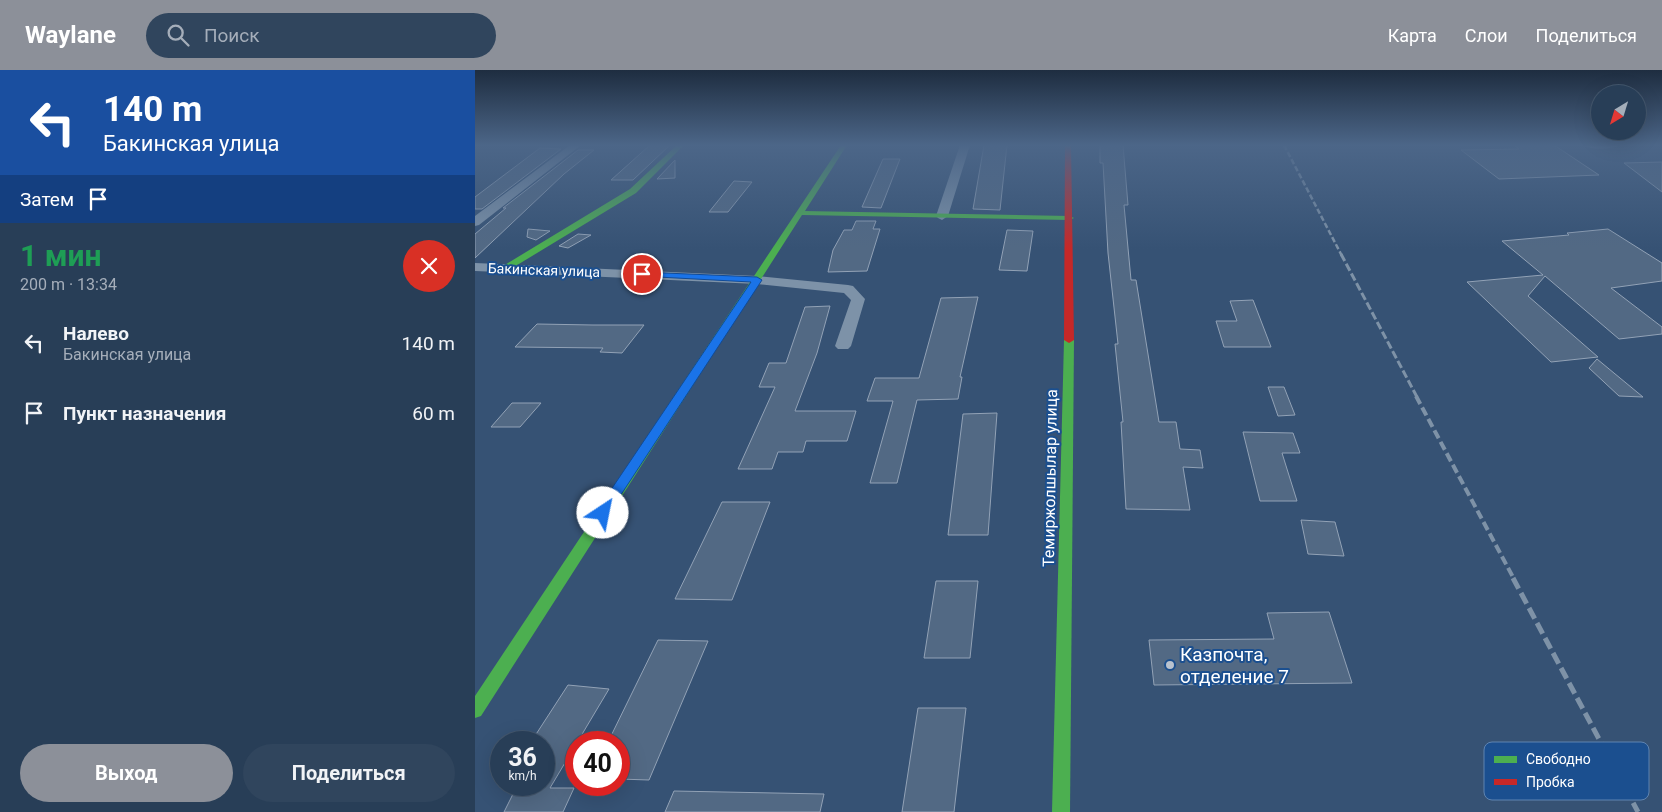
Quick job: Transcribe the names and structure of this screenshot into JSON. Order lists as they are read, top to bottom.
{
  "streets": {
    "street": ["Бакинская улица", "Темиржолшылар улица"]
  },
  "places": ["Казпочта, отделение 7"],
  "legend": ["Свободно", "Пробка"],
  "north": "bottom left",
  "page": {
    "header": "Waylane",
    "search": "Поиск",
    "nav": ["Карта", "Слои", "Поделиться"],
    "turn": ["140 m", "Бакинская улица"],
    "then": "Затем",
    "heading": ["1 мин", "200 m · 13:34"],
    "list": [
      {
        "name": "Налево",
        "note": "Бакинская улица",
        "value": "140 m"
      },
      {
        "name": "Пункт назначения",
        "value": "60 m"
      }
    ],
    "speed": "36 km/h",
    "limit": "40",
    "buttons": ["Выход", "Поделиться"]
  }
}
